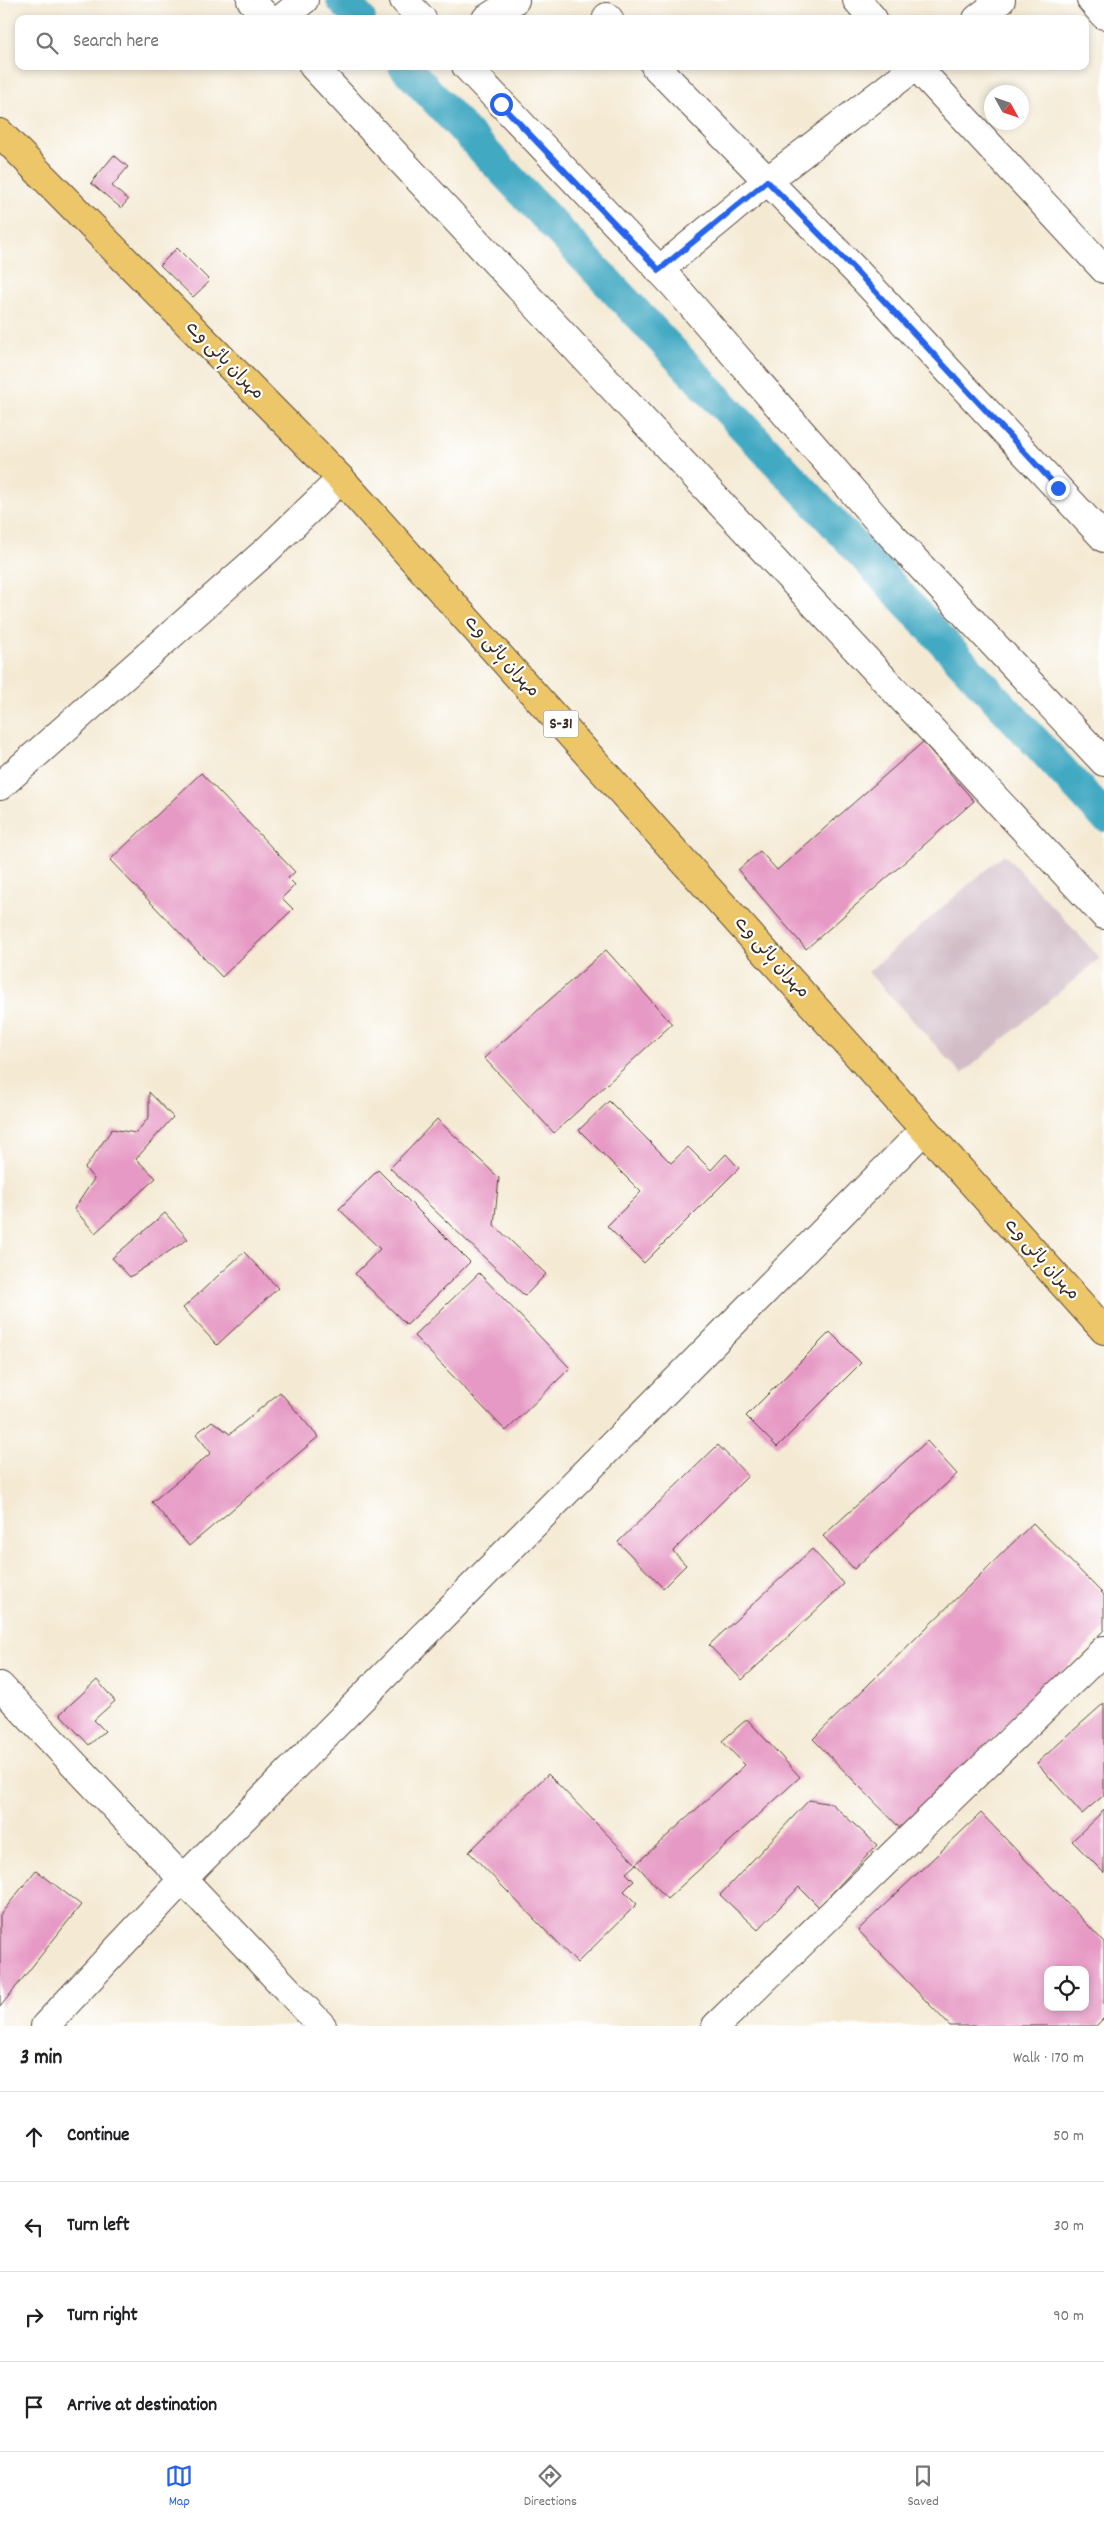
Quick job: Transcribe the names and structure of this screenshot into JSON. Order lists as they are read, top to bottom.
{
  "streets": {
    "main road": ["مہران ہائی وے", "S-31"]
  },
  "north": "bottom right",
  "page": {
    "search": "Search here",
    "heading": ["3 min", "Walk · 170 m"],
    "list": [
      ["Continue", "50 m"],
      ["Turn left", "30 m"],
      ["Turn right", "90 m"],
      "Arrive at destination"
    ],
    "nav": ["Map", "Directions", "Saved"]
  }
}
